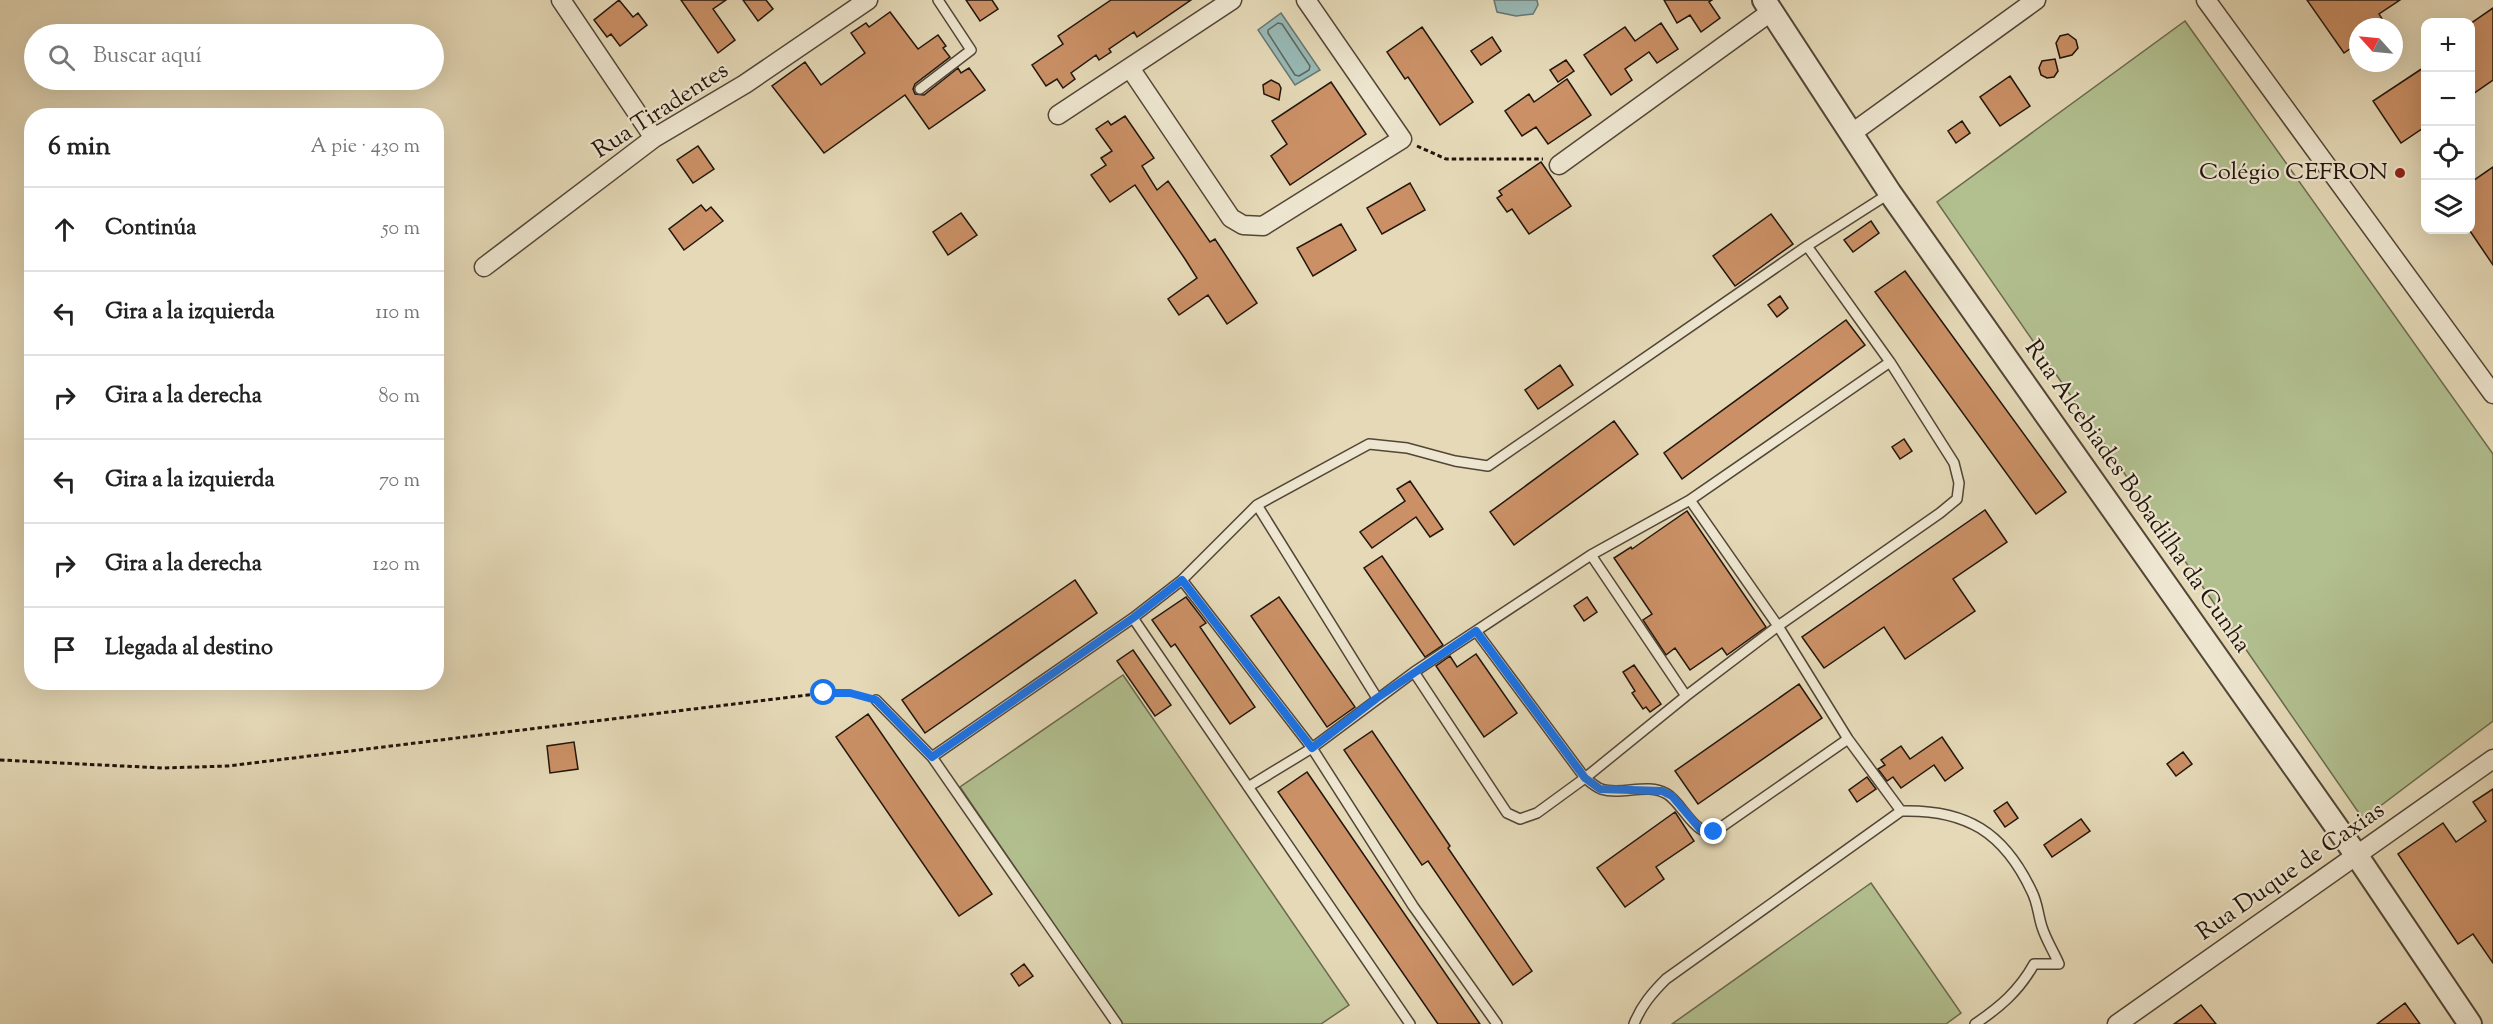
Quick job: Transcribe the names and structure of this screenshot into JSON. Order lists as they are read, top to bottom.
{
  "streets": {
    "street": ["Rua Tiradentes", "Rua Alcebiades Bobadilha da Cunha", "Rua Duque de Caxias"]
  },
  "crossings": [
    ["Rua Alcebiades Bobadilha da Cunha", "Rua Duque de Caxias"]
  ],
  "places": ["Colégio CEFRON"],
  "north": "top left",
  "page": {
    "map_buttons": ["+", "−"],
    "search": "Buscar aquí",
    "heading": ["6 min", "A pie · 430 m"],
    "list": [
      ["Continúa", "50 m"],
      ["Gira a la izquierda", "110 m"],
      ["Gira a la derecha", "80 m"],
      ["Gira a la izquierda", "70 m"],
      ["Gira a la derecha", "120 m"],
      "Llegada al destino"
    ]
  }
}
